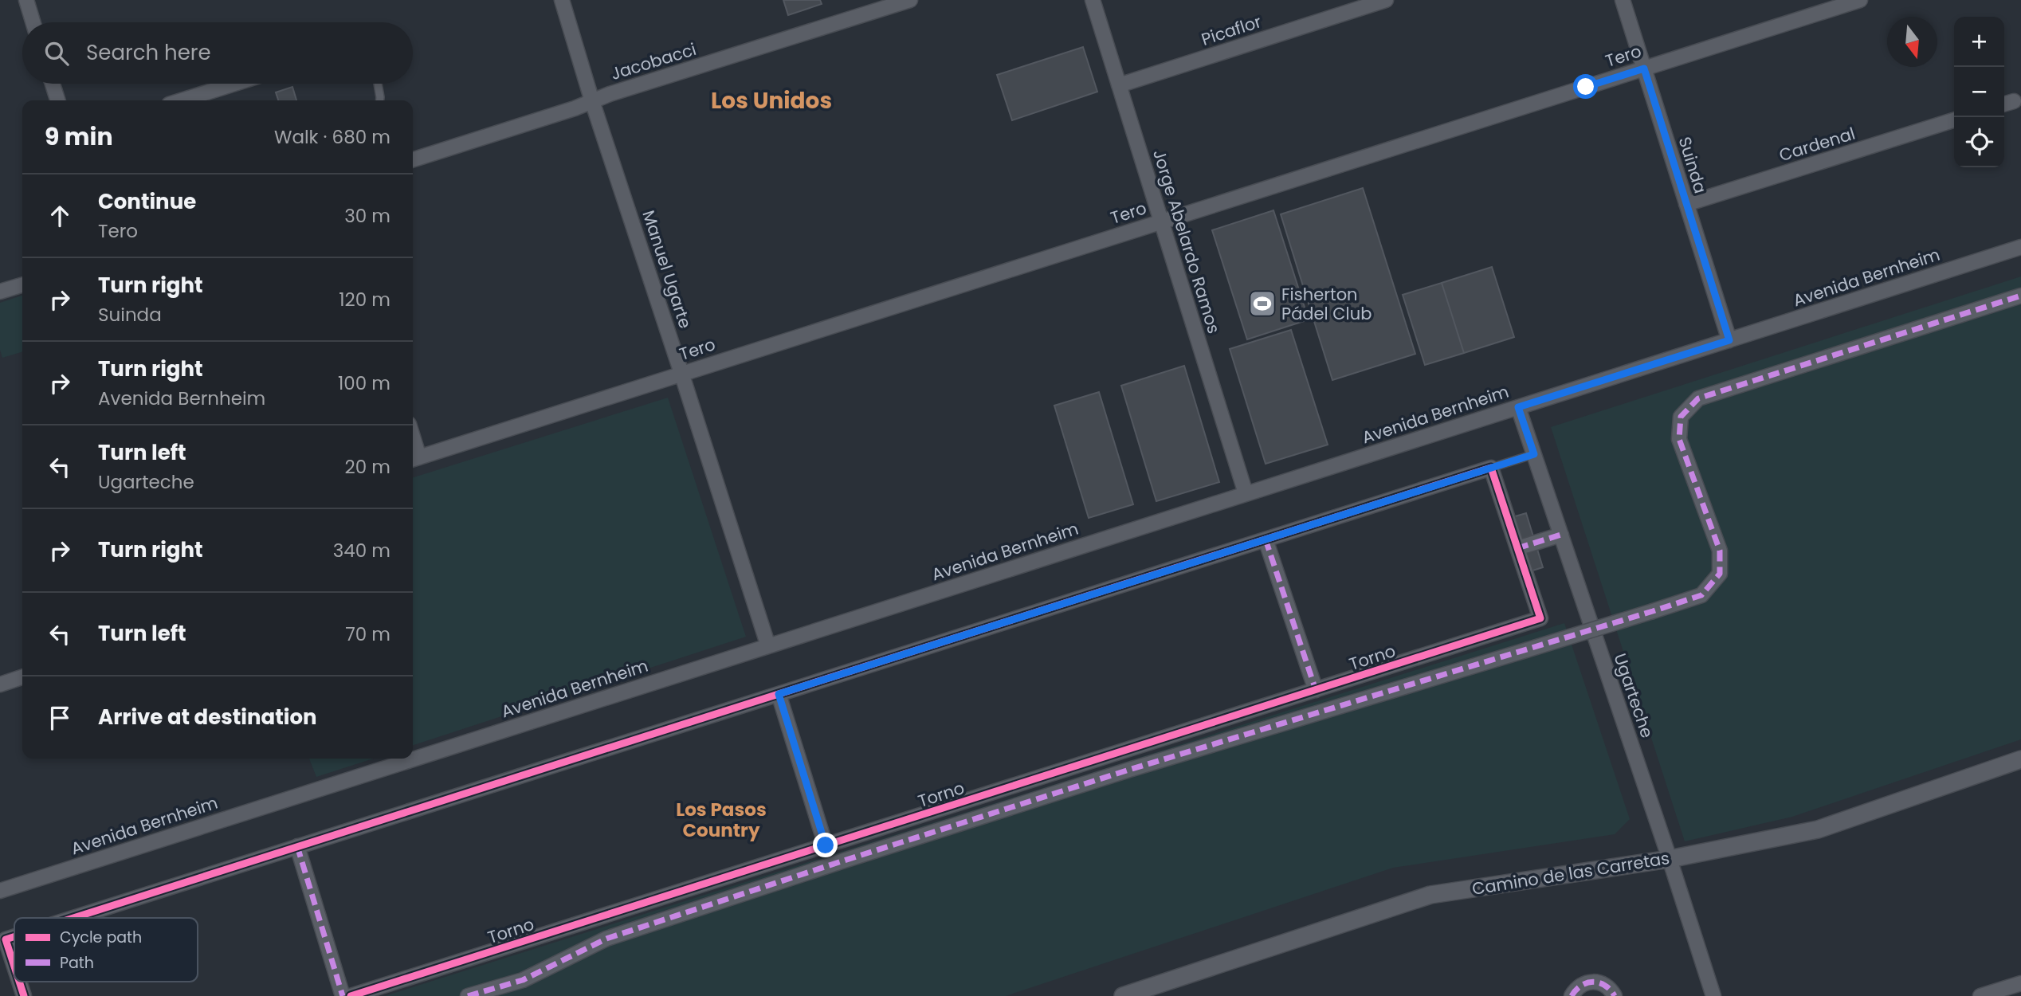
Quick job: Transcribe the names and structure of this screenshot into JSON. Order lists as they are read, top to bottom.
{
  "streets": {
    "street": [
      "Picaflor",
      "Tero",
      "Jacobacci",
      "Cardenal",
      "Suinda",
      "Jorge Abelardo Ramos",
      "Manuel Ugarte",
      "Avenida Bernheim",
      "Torno",
      "Ugarteche",
      "Camino de las Carretas"
    ]
  },
  "crossings": [
    ["Picaflor", "Jorge Abelardo Ramos"],
    ["Tero", "Suinda"],
    ["Tero", "Jorge Abelardo Ramos"],
    ["Tero", "Manuel Ugarte"],
    ["Jacobacci", "Manuel Ugarte"],
    ["Cardenal", "Suinda"],
    ["Suinda", "Avenida Bernheim"],
    ["Jorge Abelardo Ramos", "Avenida Bernheim"],
    ["Manuel Ugarte", "Avenida Bernheim"],
    ["Avenida Bernheim", "Ugarteche"],
    ["Ugarteche", "Camino de las Carretas"]
  ],
  "districts": ["Los Unidos", "Los Pasos Country"],
  "places": {
    "sports": ["Fisherton Pádel Club"]
  },
  "legend": ["Cycle path", "Path"],
  "north": "bottom",
  "page": {
    "map_buttons": ["+", "−"],
    "search": "Search here",
    "heading": ["9 min", "Walk · 680 m"],
    "list": [
      ["Continue", "Tero", "30 m"],
      ["Turn right", "Suinda", "120 m"],
      ["Turn right", "Avenida Bernheim", "100 m"],
      ["Turn left", "Ugarteche", "20 m"],
      ["Turn right", "340 m"],
      ["Turn left", "70 m"],
      "Arrive at destination"
    ]
  }
}
